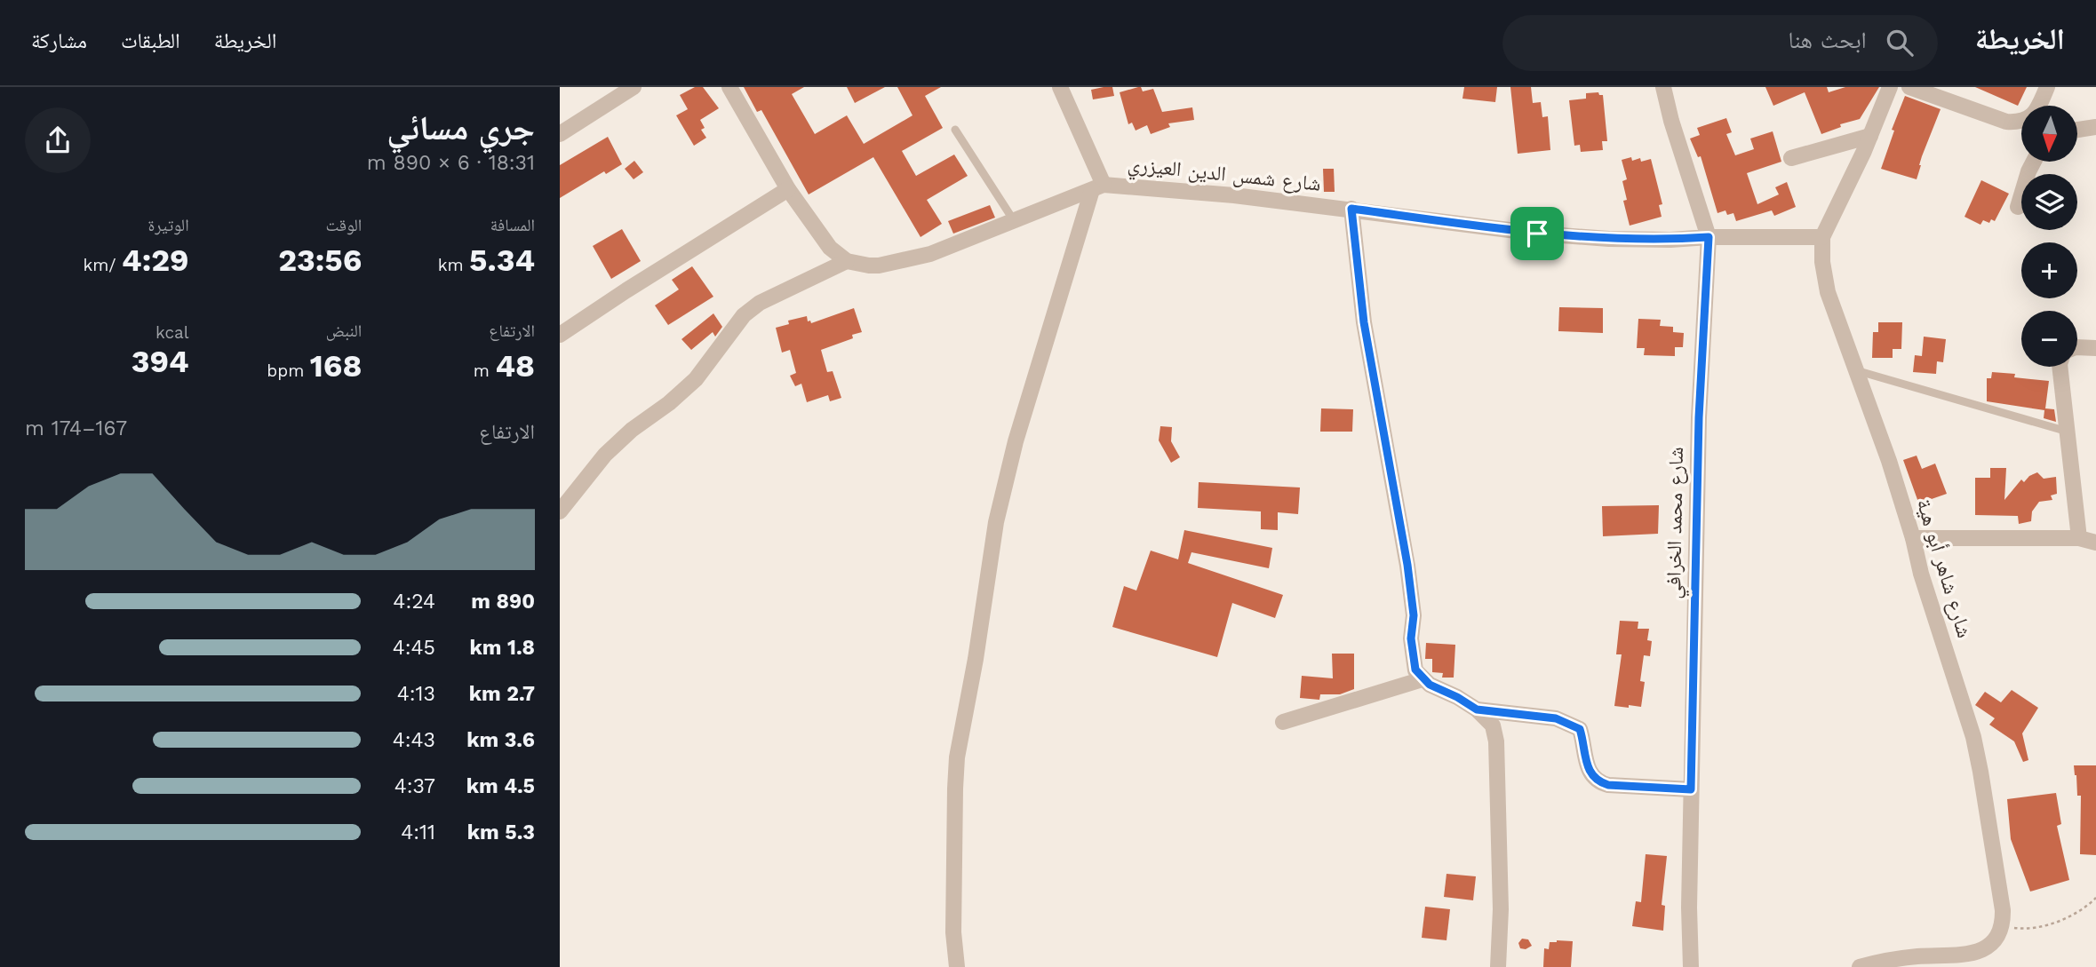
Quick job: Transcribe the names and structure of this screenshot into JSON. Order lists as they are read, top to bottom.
{
  "streets": {
    "street": ["شارع شمس الدين العيزري", "شارع محمد الخرافي", "شارع شاهر أبو هية"]
  },
  "crossings": [
    ["شارع شمس الدين العيزري", "شارع محمد الخرافي"],
    ["شارع شمس الدين العيزري", "شارع شاهر أبو هية"]
  ],
  "north": "bottom",
  "page": {
    "header": "الخريطة",
    "search": "ابحث هنا",
    "nav": ["الخريطة", "الطبقات", "مشاركة"],
    "heading": ["جري مسائي", "18:31 · 6 × 890 m"],
    "map_buttons": ["+", "−"],
    "stats": [
      ["المسافة", "5.34 km"],
      ["الوقت", "23:56"],
      ["الوتيرة", "4:29 /km"],
      ["الارتفاع", "48 m"],
      ["النبض", "168 bpm"],
      ["kcal", "394"]
    ],
    "chart": ["الارتفاع", "167–174 m"],
    "list": [
      {
        "name": "890 m",
        "note": "4:24"
      },
      {
        "name": "1.8 km",
        "note": "4:45"
      },
      {
        "name": "2.7 km",
        "note": "4:13"
      },
      {
        "name": "3.6 km",
        "note": "4:43"
      },
      {
        "name": "4.5 km",
        "note": "4:37"
      },
      {
        "name": "5.3 km",
        "note": "4:11"
      }
    ]
  }
}
